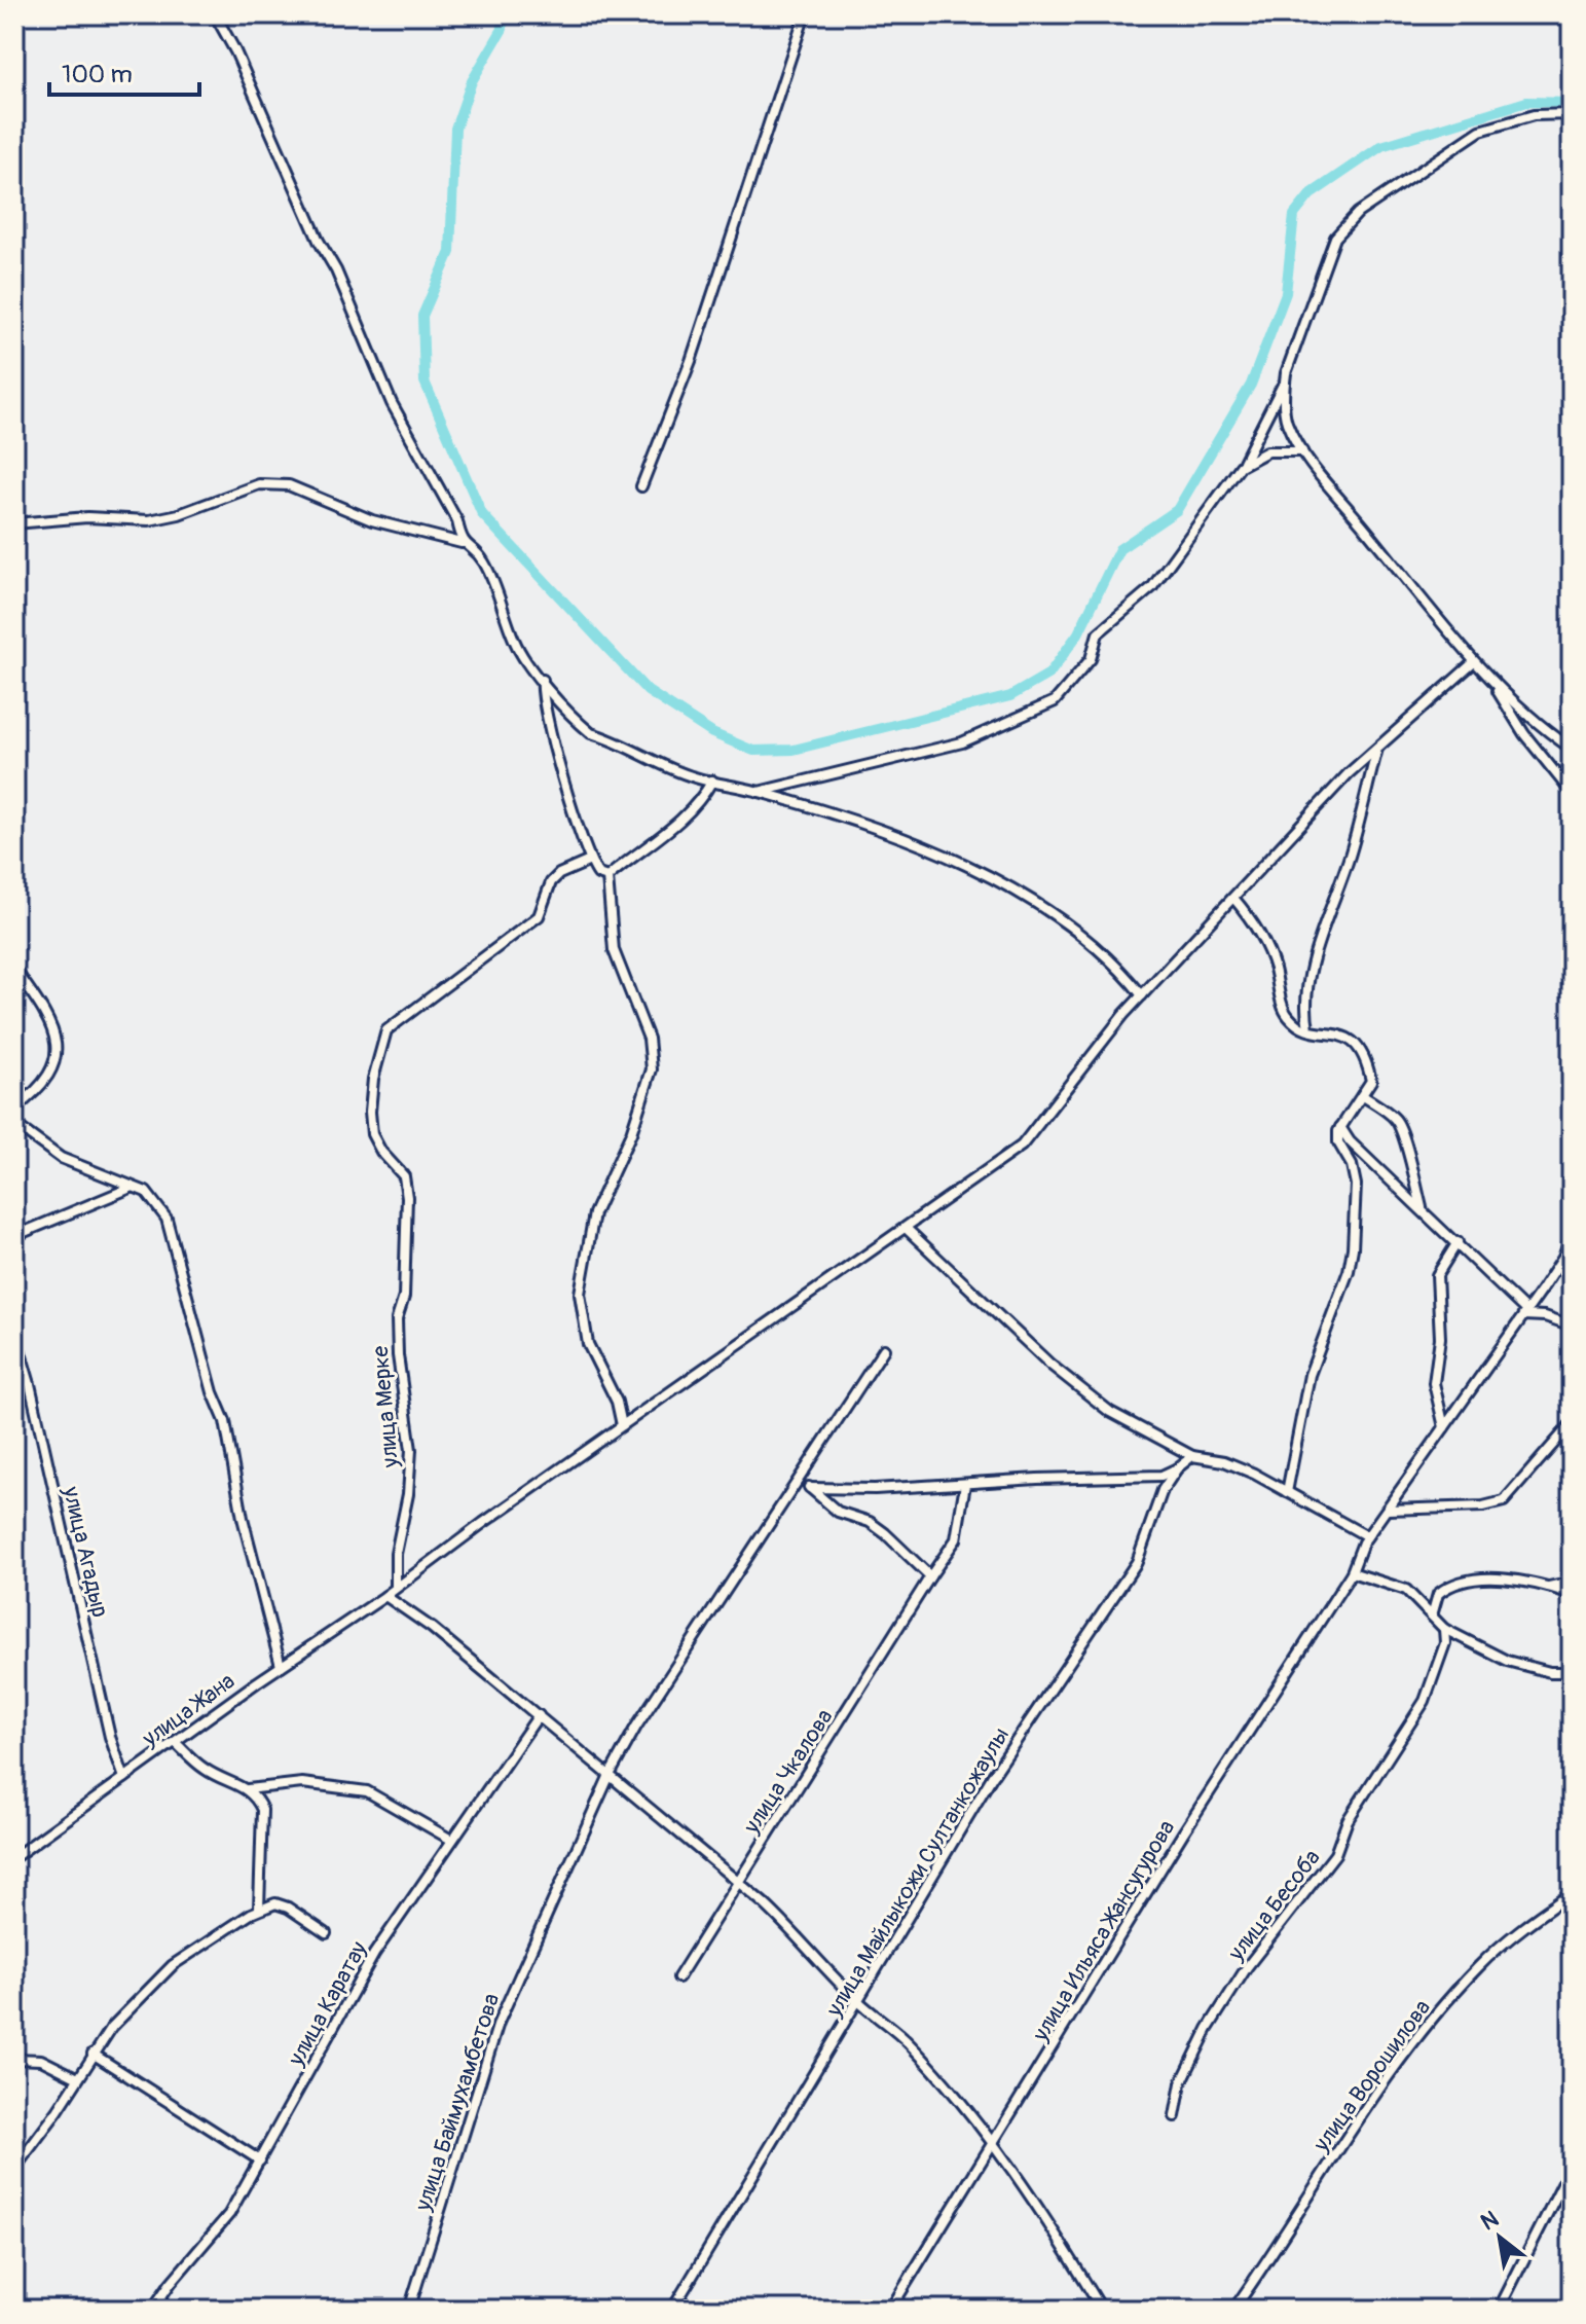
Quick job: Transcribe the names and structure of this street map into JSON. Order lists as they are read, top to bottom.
{
  "streets": {
    "street": [
      "улица Мерке",
      "улица Агадыр",
      "улица Жана",
      "улица Чкалова",
      "улица Майлыкожи Султанкожаулы",
      "улица Бесоба",
      "улица Ильяса Жансугурова",
      "улица Каратау",
      "улица Ворошилова",
      "улица Баймухамбетова"
    ]
  },
  "crossings": [
    ["улица Мерке", "улица Жана"],
    ["улица Агадыр", "улица Жана"]
  ],
  "scale_bar": "100 m",
  "north": "top left"
}
